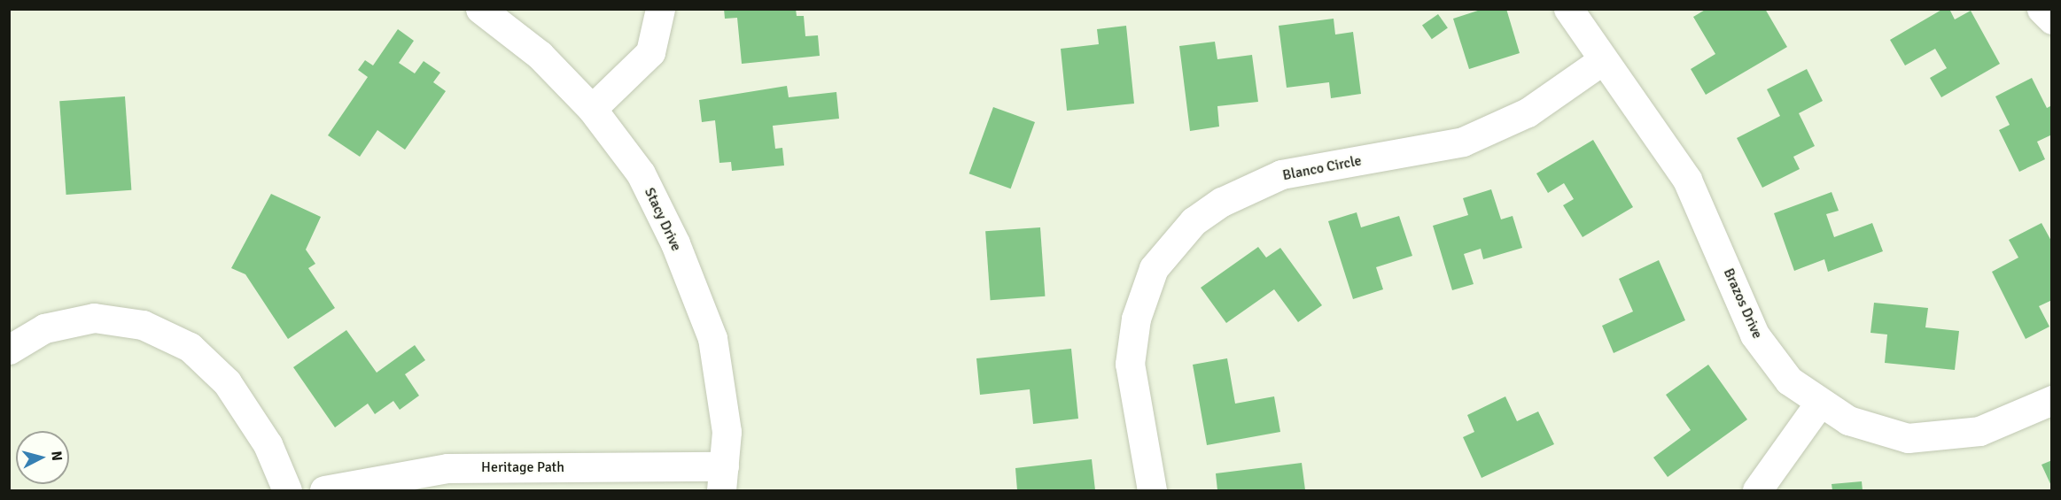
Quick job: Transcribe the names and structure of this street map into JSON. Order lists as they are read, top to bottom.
{
  "streets": {
    "street": [
      "Blanco Circle",
      "Stacy Drive",
      "Brazos Drive",
      "Heritage Path"
    ]
  },
  "crossings": [
    ["Blanco Circle", "Brazos Drive"],
    ["Stacy Drive", "Heritage Path"]
  ],
  "north": "right"
}
